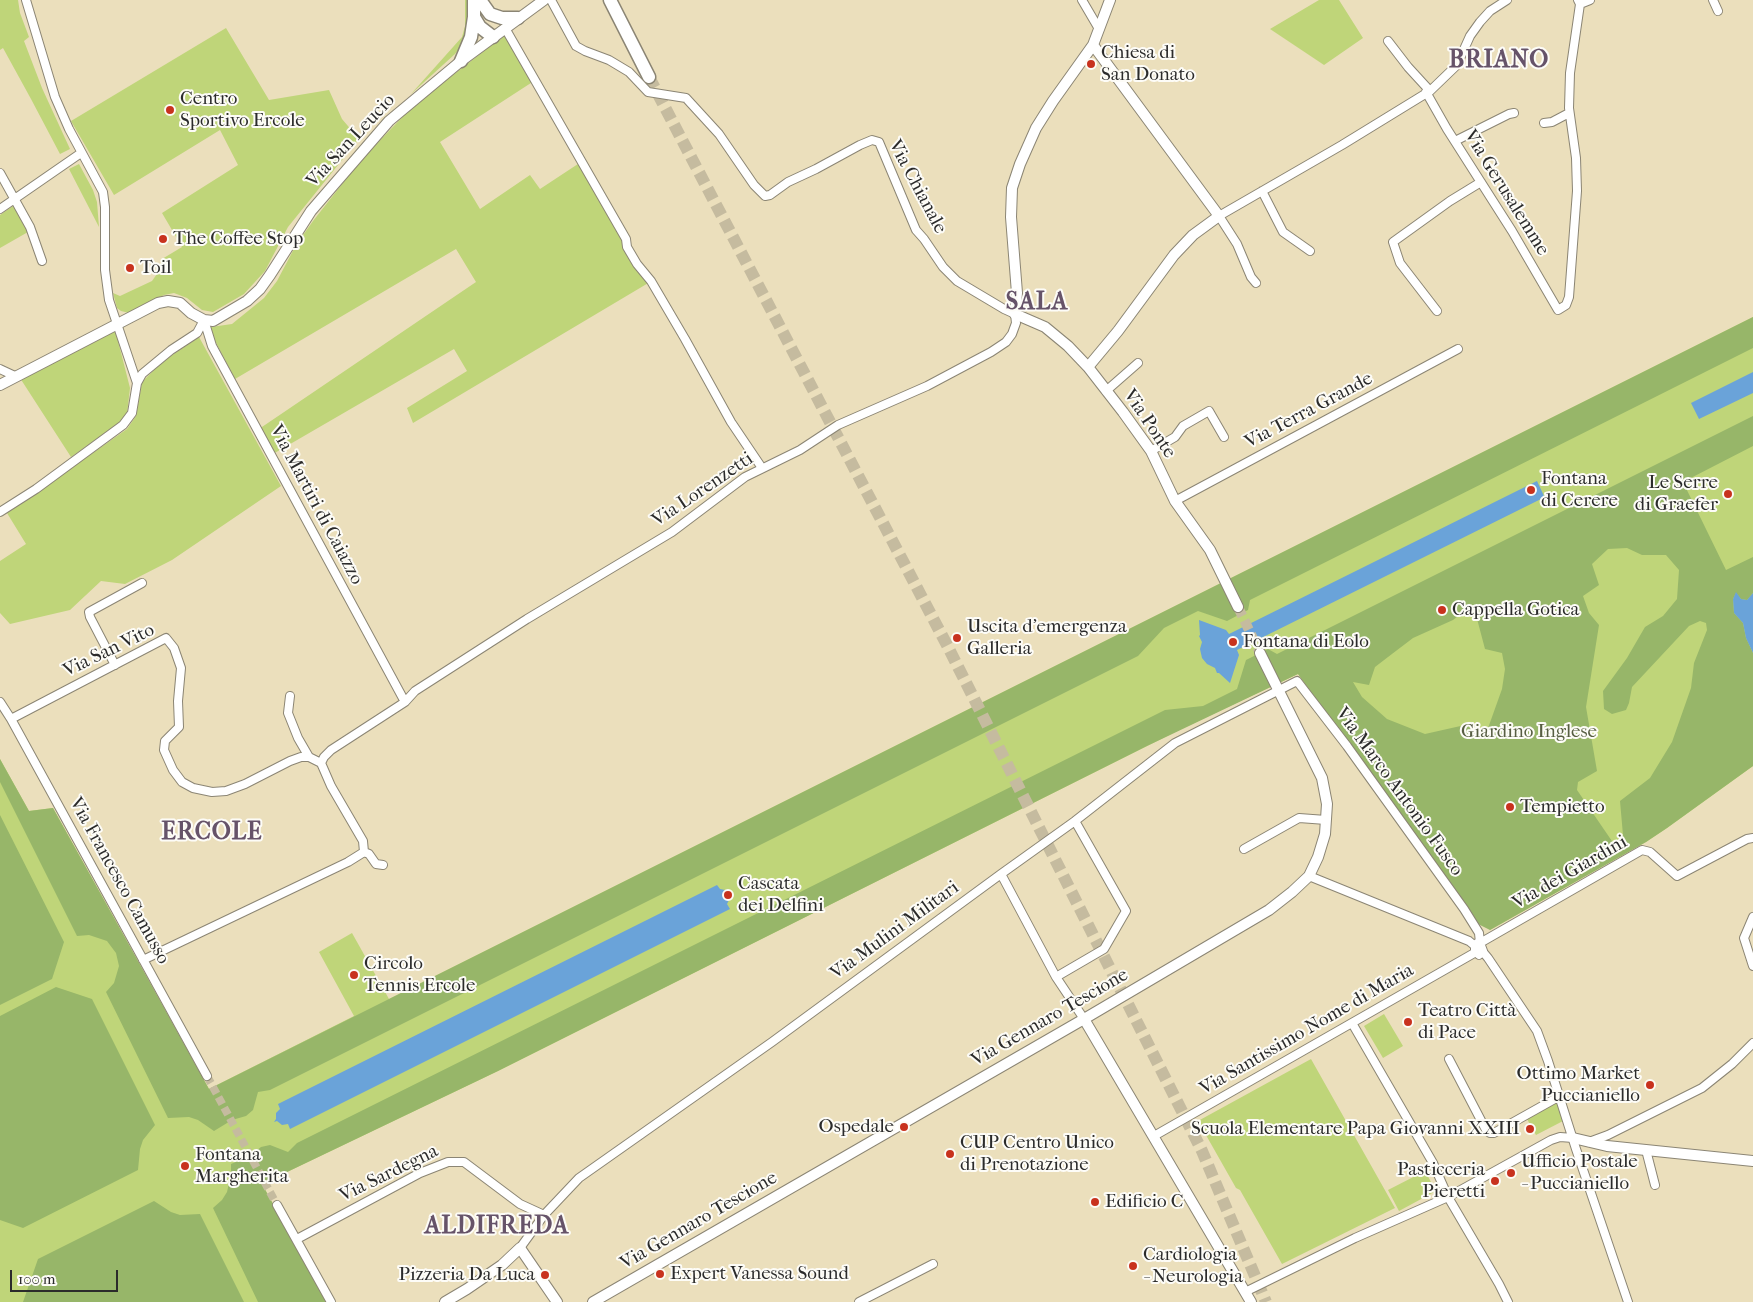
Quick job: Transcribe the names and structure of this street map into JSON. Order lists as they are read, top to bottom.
{
  "streets": {
    "street": [
      "Via San Leucio",
      "Via Chianale",
      "Via Gerusalemme",
      "Via Terra Grande",
      "Via Ponte",
      "Via Lorenzetti",
      "Via Martiri di Caiazzo",
      "Via San Vito",
      "Via Marco Antonio Fusco",
      "Via dei Giardini",
      "Via Francesco Camusso",
      "Via Mulini Militari",
      "Via Gennaro Tescione",
      "Via Santissimo Nome di Maria",
      "Via Sardegna"
    ]
  },
  "crossings": [
    ["Via San Leucio", "Via Martiri di Caiazzo"],
    ["Via Chianale", "Via Ponte"],
    ["Via Chianale", "Via Lorenzetti"],
    ["Via Terra Grande", "Via Ponte"],
    ["Via Ponte", "Via Lorenzetti"],
    ["Via Lorenzetti", "Via Martiri di Caiazzo"],
    ["Via San Vito", "Via Francesco Camusso"],
    ["Via Marco Antonio Fusco", "Via dei Giardini"],
    ["Via Marco Antonio Fusco", "Via Mulini Militari"],
    ["Via Marco Antonio Fusco", "Via Gennaro Tescione"],
    ["Via Marco Antonio Fusco", "Via Santissimo Nome di Maria"],
    ["Via dei Giardini", "Via Santissimo Nome di Maria"],
    ["Via Mulini Militari", "Via Gennaro Tescione"],
    ["Via Mulini Militari", "Via Sardegna"]
  ],
  "districts": [
    "BRIANO",
    "SALA",
    "ERCOLE",
    "ALDIFREDA"
  ],
  "parks": ["Giardino Inglese"],
  "places": [
    "Chiesa di San Donato",
    "Centro Sportivo Ercole",
    "The Coffee Stop",
    "Toil",
    "Fontana di Cerere",
    "Le Serre di Graefer",
    "Cappella Gotica",
    "Uscita d'emergenza Galleria",
    "Fontana di Eolo",
    "Tempietto",
    "Cascata dei Delfini",
    "Circolo Tennis Ercole",
    "Teatro Città di Pace",
    "Ottimo Market Puccianiello",
    "Ospedale",
    "Scuola Elementare Papa Giovanni XXIII",
    "CUP Centro Unico di Prenotazione",
    "Fontana Margherita",
    "Ufficio Postale - Puccianiello",
    "Pasticceria Pieretti",
    "Edificio C",
    "Cardiologia - Neurologia",
    "Expert Vanessa Sound",
    "Pizzeria Da Luca"
  ],
  "scale_bar": "100 m"
}
